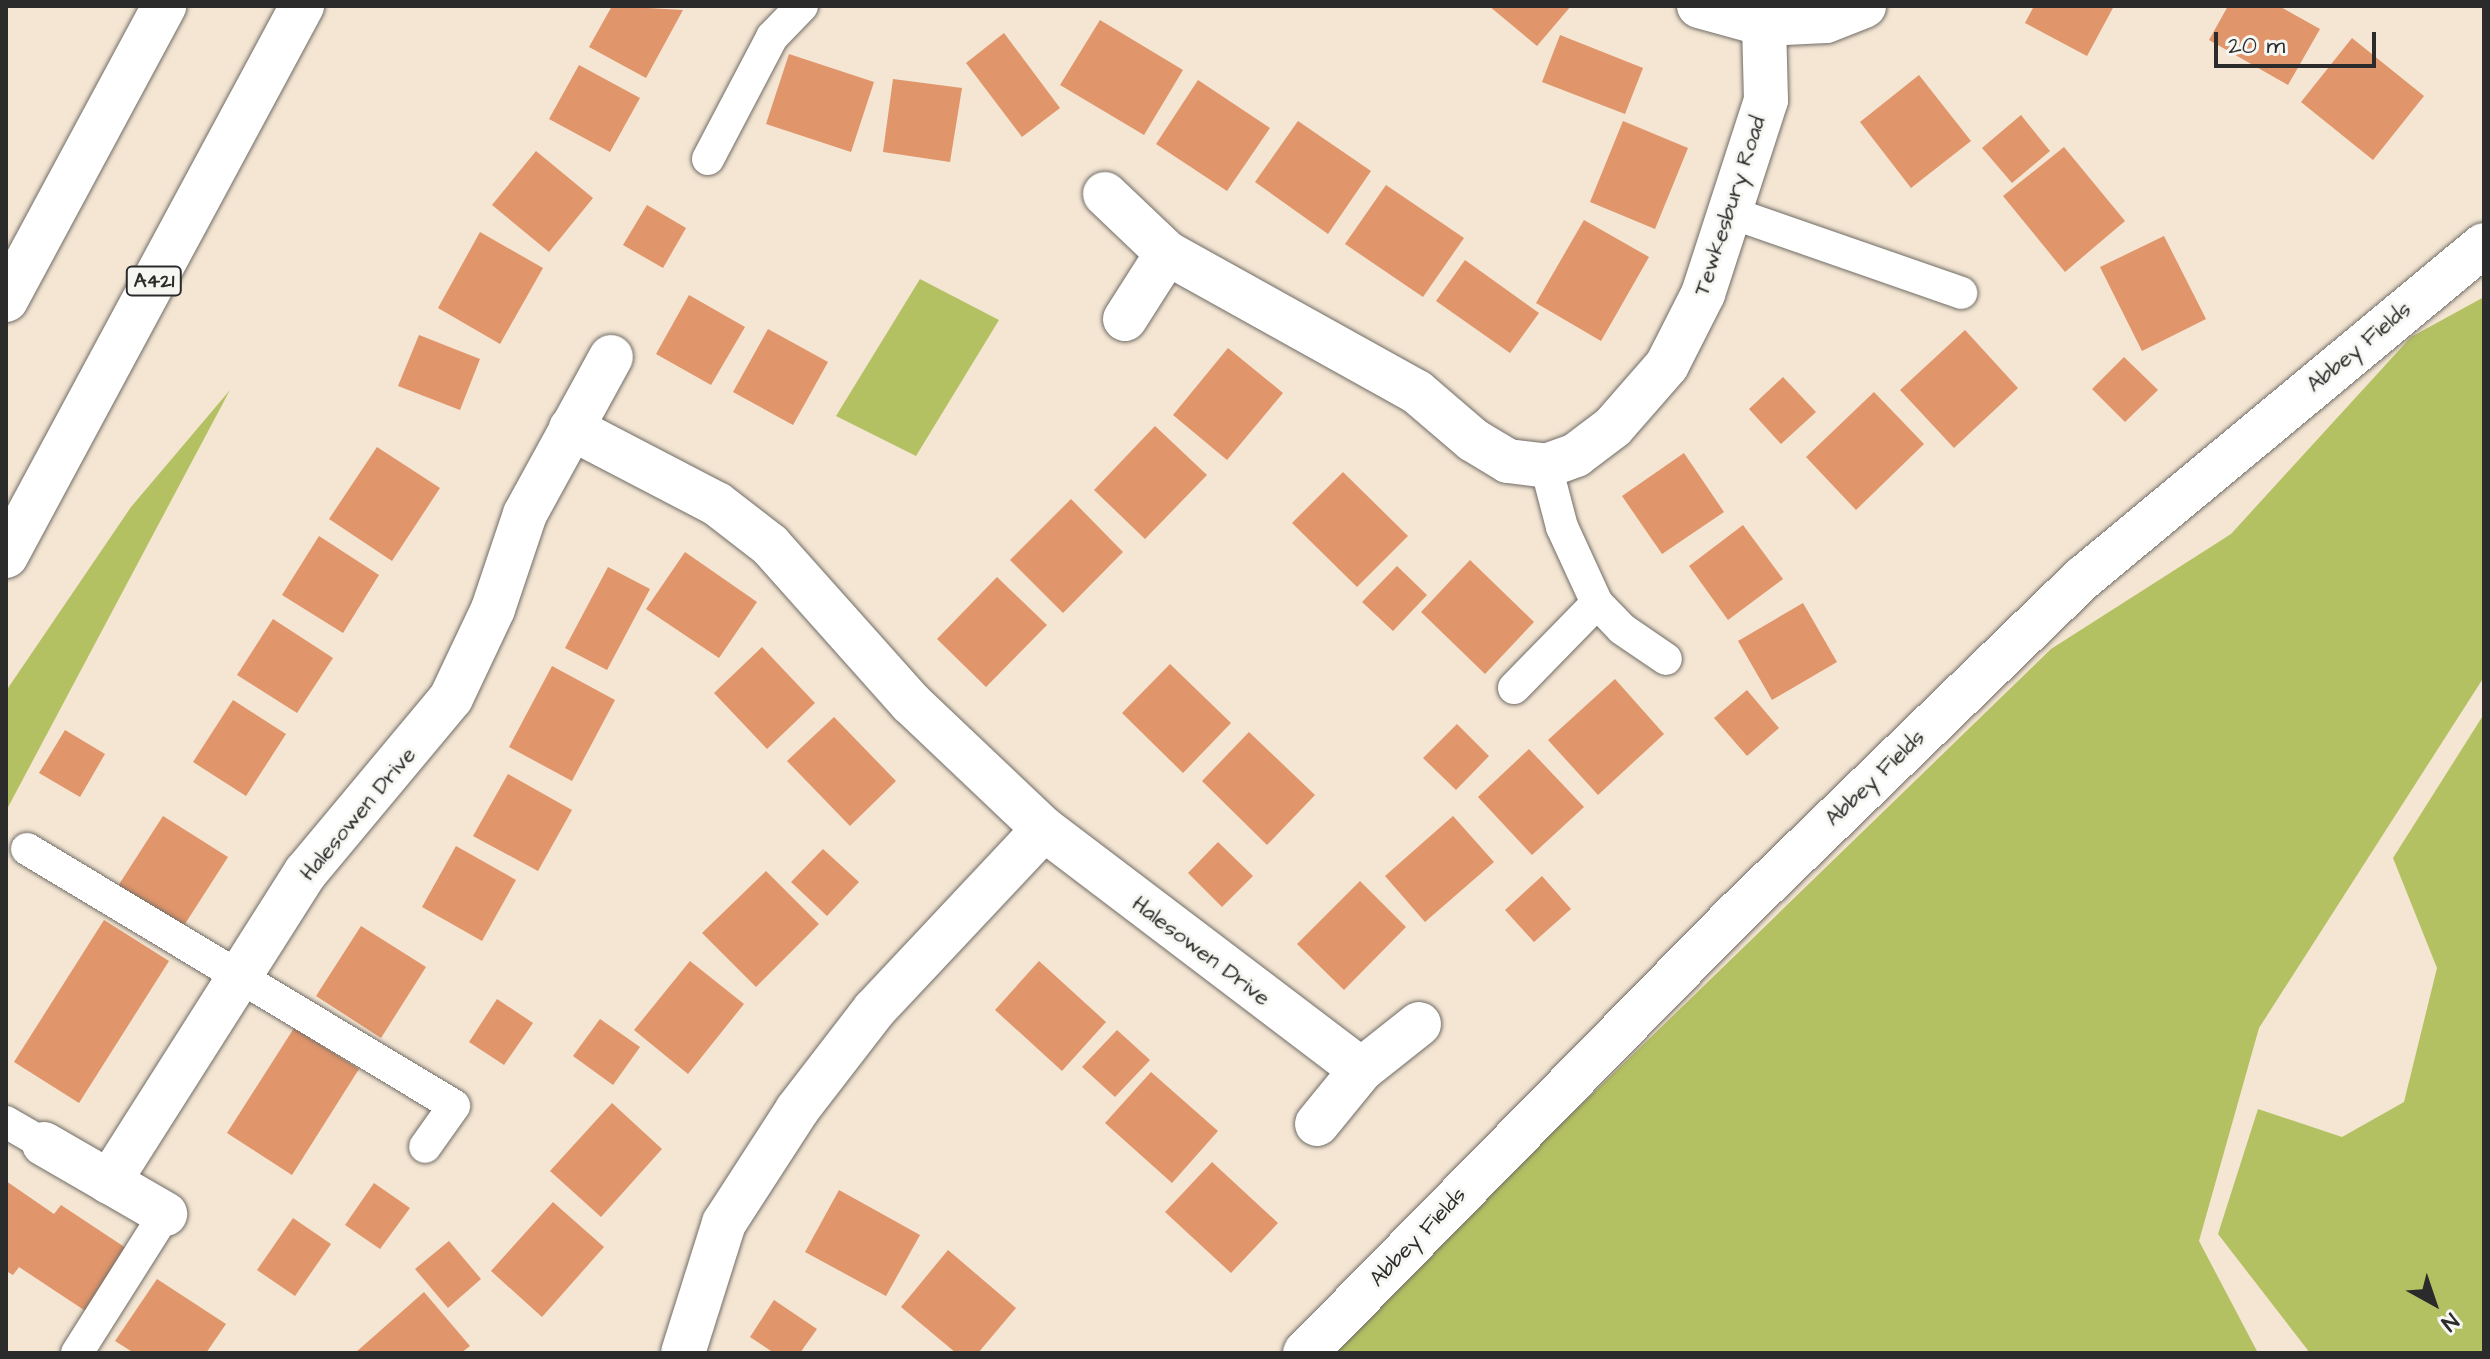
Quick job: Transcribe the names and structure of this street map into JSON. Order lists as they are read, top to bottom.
{
  "streets": {
    "main road": [
      "Tewkesbury Road",
      "A421",
      "Abbey Fields",
      "Halesowen Drive"
    ]
  },
  "scale_bar": "20 m",
  "north": "bottom right"
}
